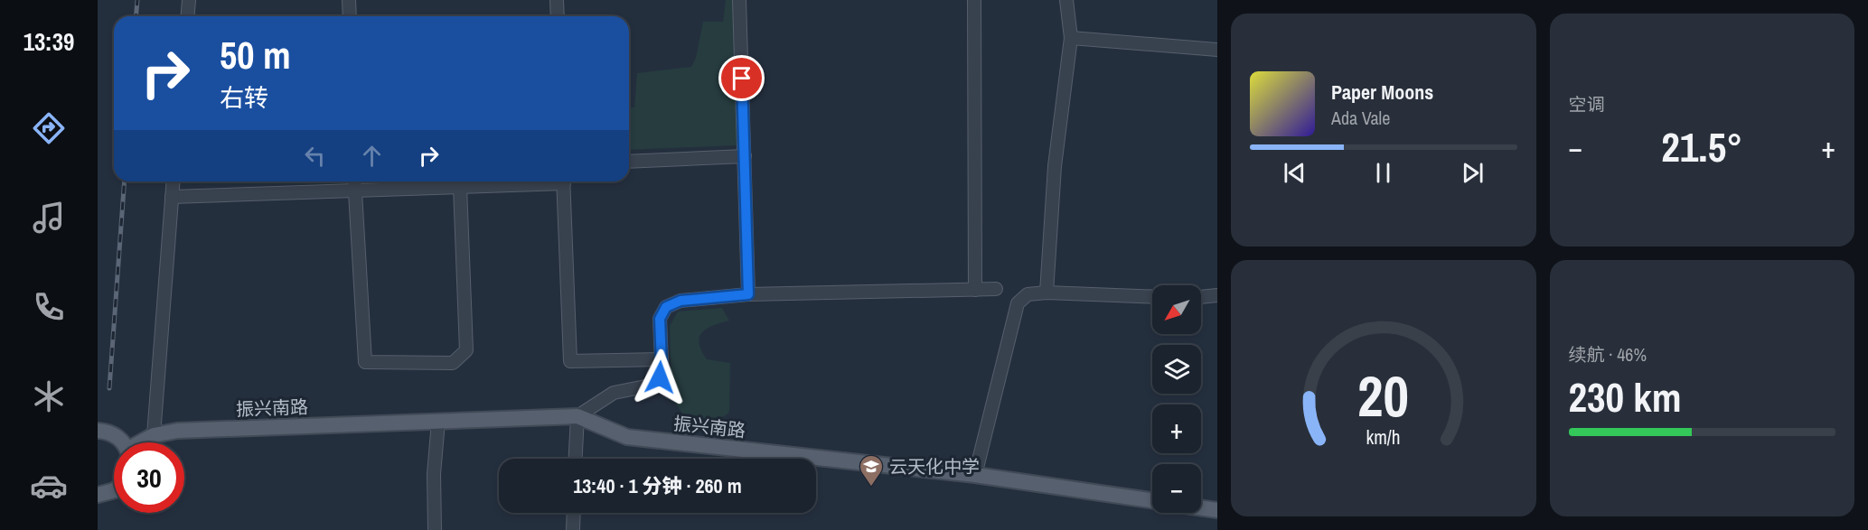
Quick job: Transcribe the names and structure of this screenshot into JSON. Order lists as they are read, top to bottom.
{
  "streets": {
    "main road": ["振兴南路"]
  },
  "places": {
    "school or university": ["云天化中学"]
  },
  "north": "bottom left",
  "page": {
    "tabs": "13:39",
    "tile": [
      "空调",
      ["续航 · 46%", "230 km"]
    ],
    "turn": ["50 m", "右转"],
    "song": ["Paper Moons", "Ada Vale"],
    "heat": ["−", "21.5°", "+"],
    "map_buttons": ["+", "−"],
    "limit": "30",
    "trip": "13:40 · 1 分钟 · 260 m",
    "gauge": ["20", "km/h"]
  }
}
